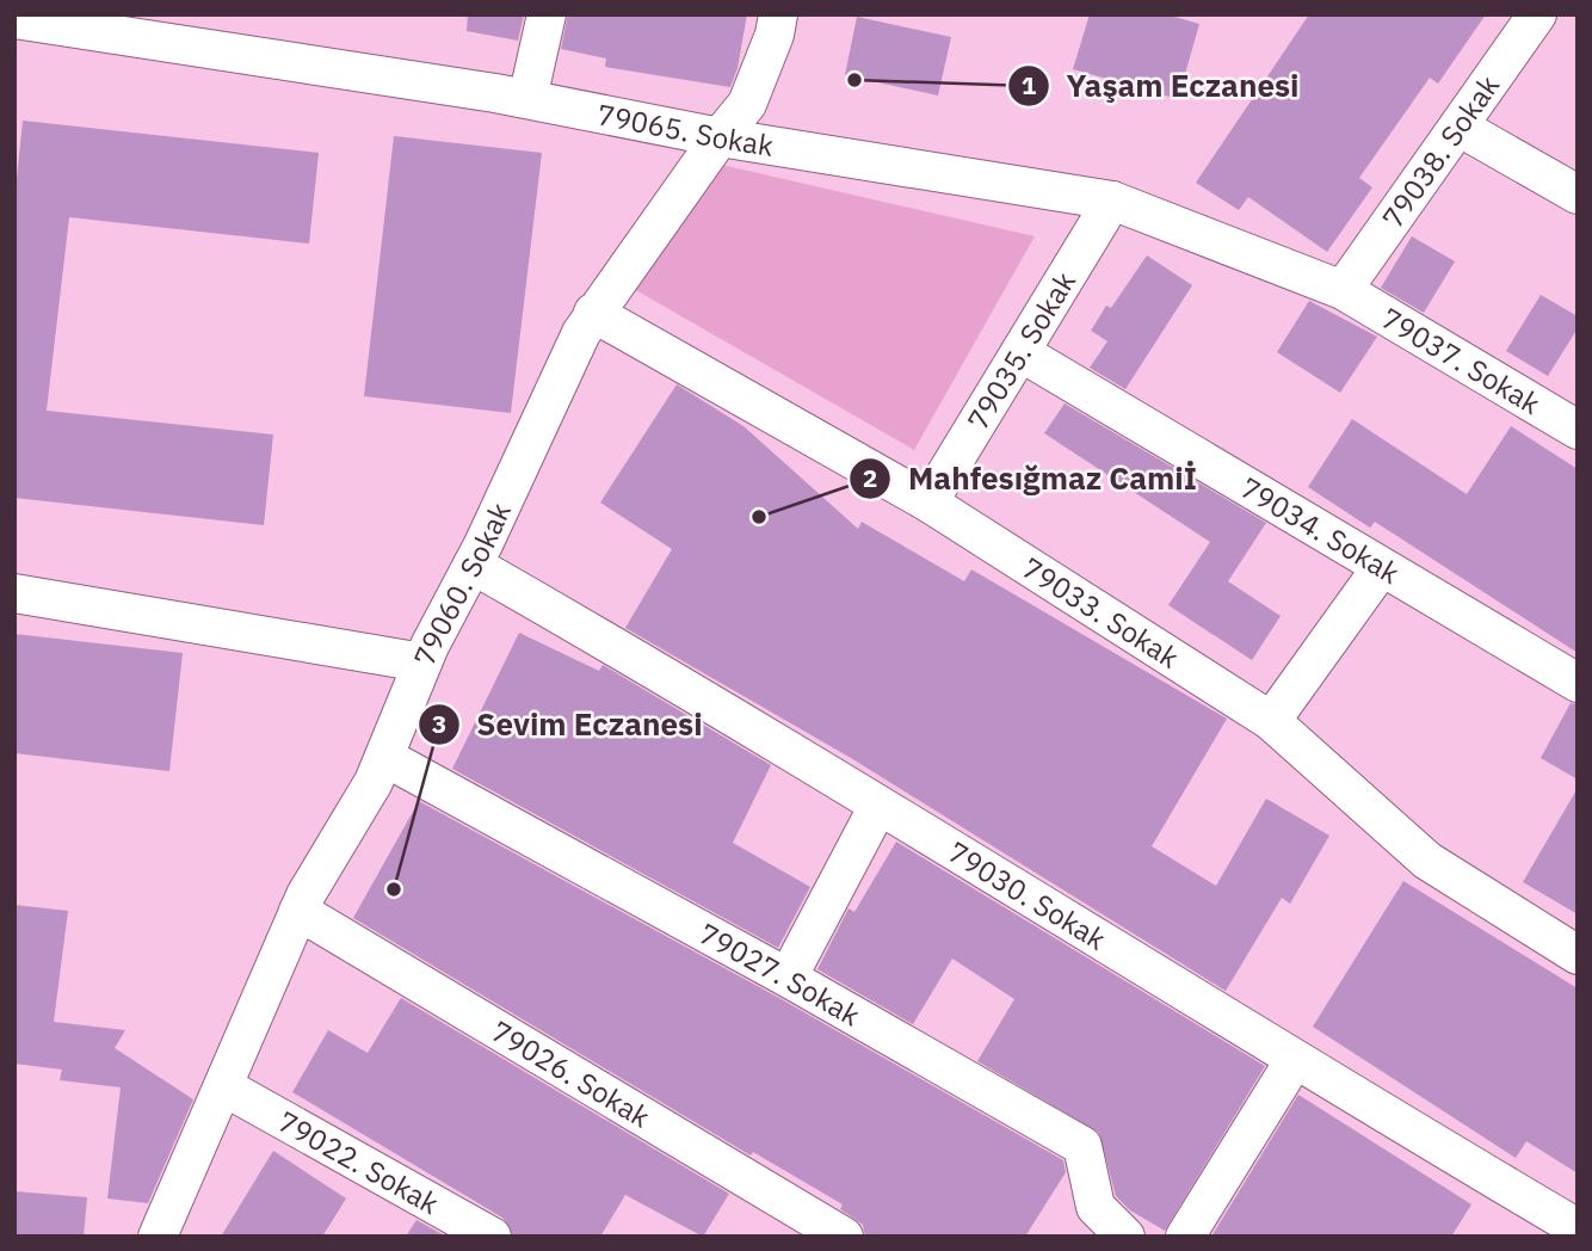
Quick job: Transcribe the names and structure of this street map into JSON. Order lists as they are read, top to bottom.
{
  "streets": {
    "street": [
      "79065. Sokak",
      "79038. Sokak",
      "79035. Sokak",
      "79037. Sokak",
      "79034. Sokak",
      "79060. Sokak",
      "79033. Sokak",
      "79030. Sokak",
      "79027. Sokak",
      "79026. Sokak",
      "79022. Sokak"
    ]
  },
  "crossings": [
    ["79065. Sokak", "79038. Sokak"],
    ["79065. Sokak", "79035. Sokak"],
    ["79065. Sokak", "79037. Sokak"],
    ["79065. Sokak", "79060. Sokak"],
    ["79038. Sokak", "79037. Sokak"],
    ["79035. Sokak", "79034. Sokak"],
    ["79035. Sokak", "79033. Sokak"],
    ["79060. Sokak", "79033. Sokak"],
    ["79060. Sokak", "79030. Sokak"],
    ["79060. Sokak", "79027. Sokak"],
    ["79060. Sokak", "79026. Sokak"],
    ["79060. Sokak", "79022. Sokak"]
  ],
  "places": ["Yaşam Eczanesi", "Mahfesığmaz Camiİ", "Sevim Eczanesi"]
}
